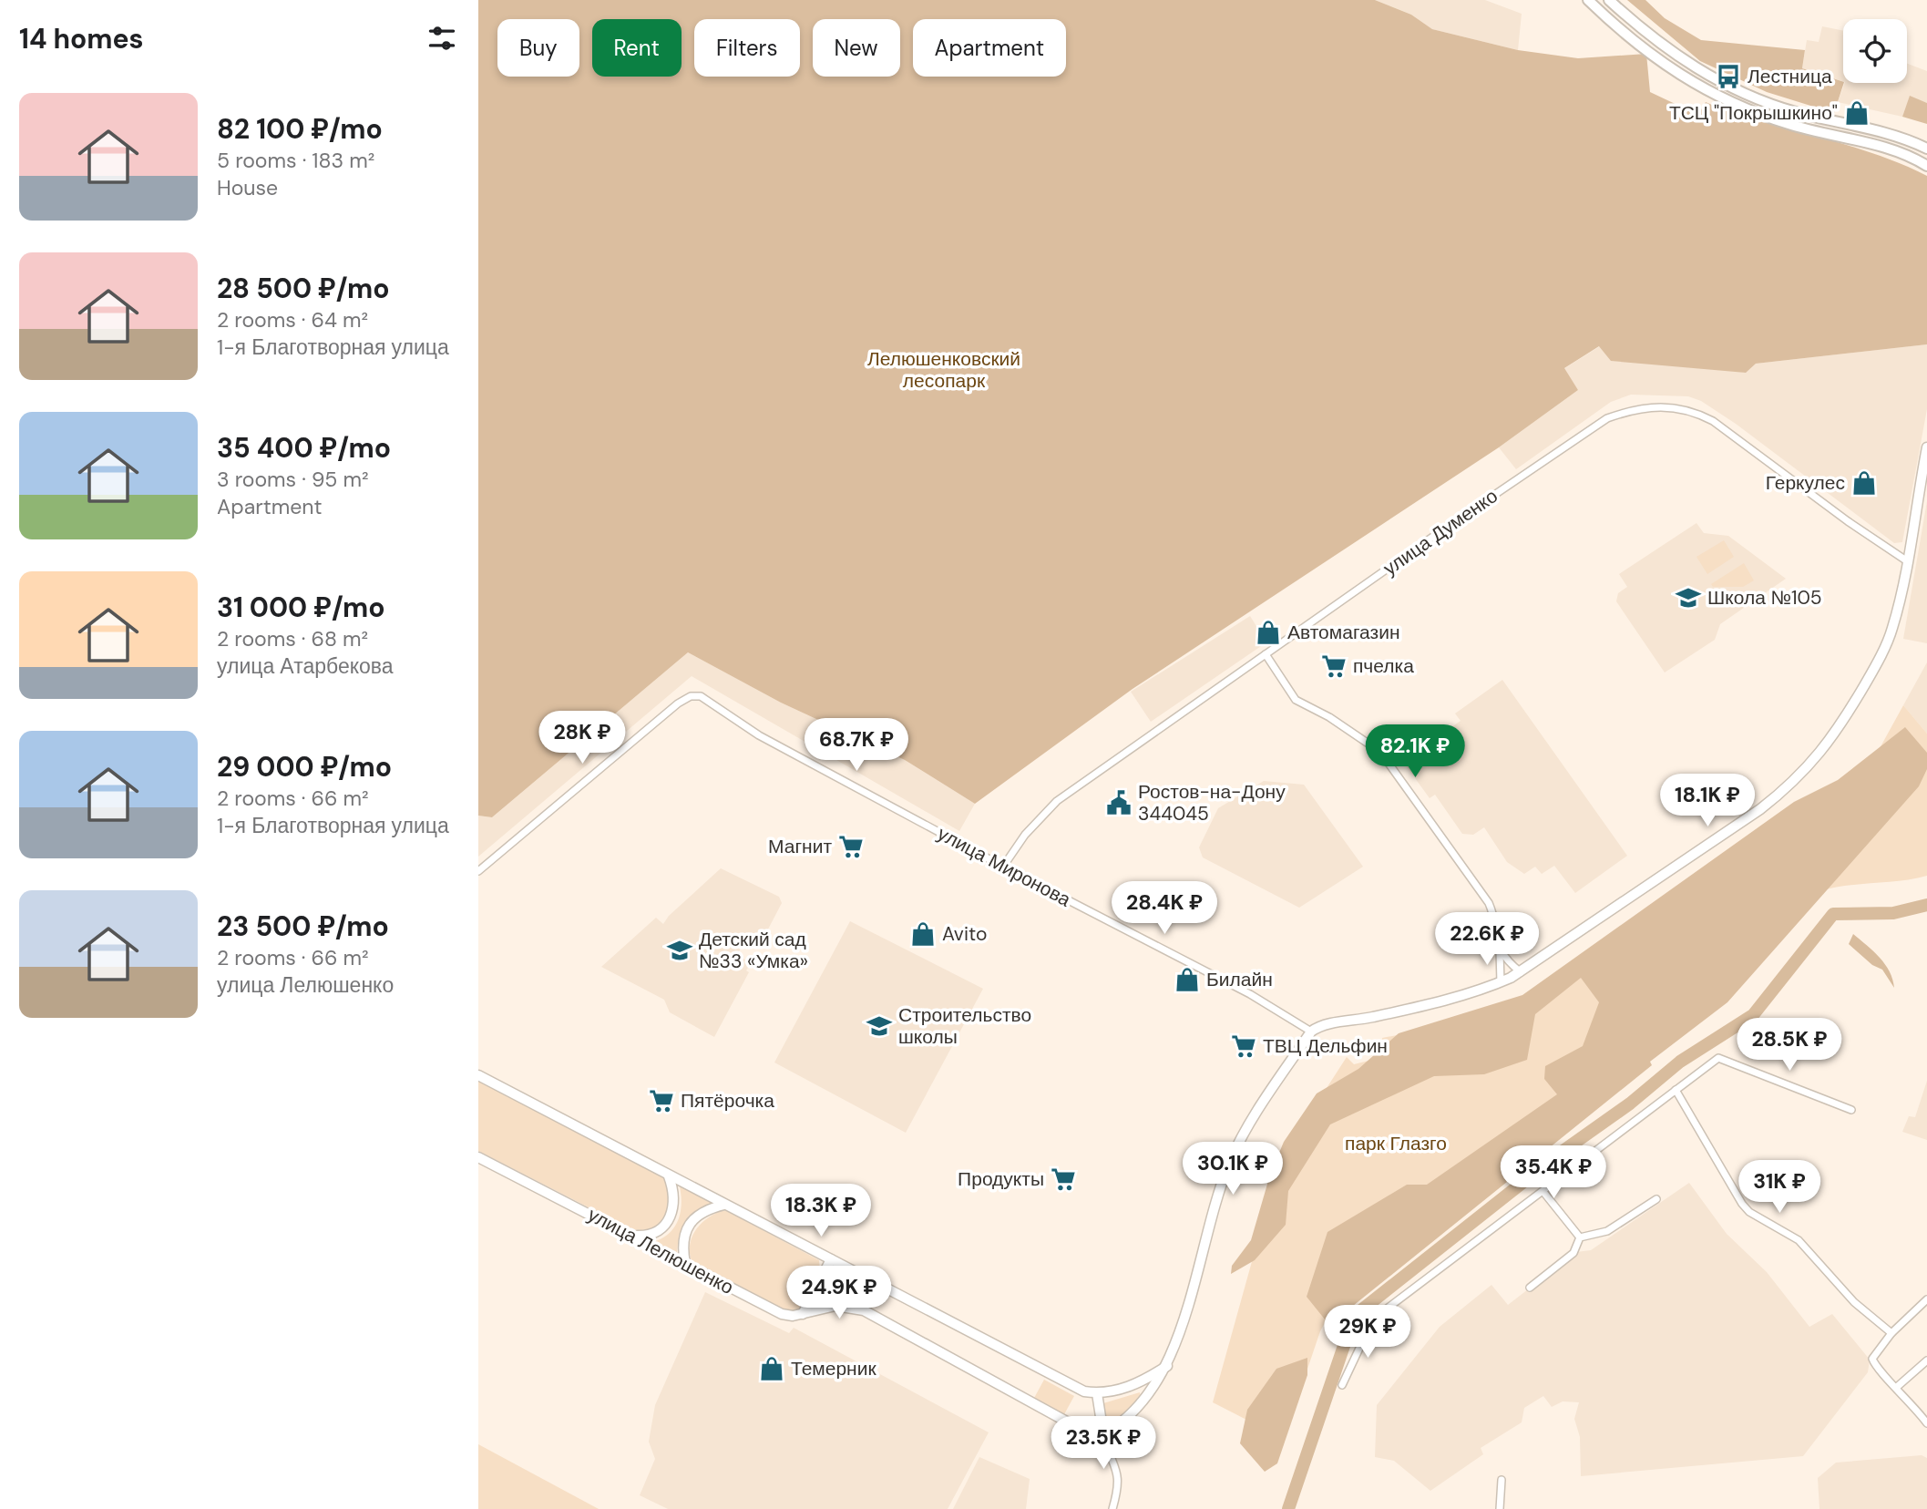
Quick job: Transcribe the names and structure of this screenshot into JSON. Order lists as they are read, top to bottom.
{
  "streets": {
    "street": ["улица Думенко", "улица Миронова", "улица Лелюшенко"]
  },
  "crossings": [
    ["улица Думенко", "улица Миронова"]
  ],
  "parks": ["Лелюшенковский лесопарк", "парк Глазго"],
  "places": {
    "bus stop": ["Лестница"],
    "shop": [
      "ТСЦ \"Покрышкино\"",
      "Геркулес",
      "Автомагазин",
      "Avito",
      "Билайн",
      "Темерник"
    ],
    "school or university": ["Школа №105", "Детский сад №33 «Умка»", "Строительство школы"],
    "supermarket": [
      "пчелка",
      "Магнит",
      "ТВЦ Дельфин",
      "Пятёрочка",
      "Продукты"
    ],
    "public building": ["Ростов-на-Дону 344045"]
  },
  "page": {
    "heading": "14 homes",
    "chip": [
      "Buy",
      "Rent",
      "Filters",
      "New",
      "Apartment"
    ],
    "list": [
      {
        "name": "82 100 ₽/mo",
        "note": "5 rooms · 183 m² · House"
      },
      {
        "name": "28 500 ₽/mo",
        "note": "2 rooms · 64 m² · 1-я Благотворная улица"
      },
      {
        "name": "35 400 ₽/mo",
        "note": "3 rooms · 95 m² · Apartment"
      },
      {
        "name": "31 000 ₽/mo",
        "note": "2 rooms · 68 m² · улица Атарбекова"
      },
      {
        "name": "29 000 ₽/mo",
        "note": "2 rooms · 66 m² · 1-я Благотворная улица"
      },
      {
        "name": "23 500 ₽/mo",
        "note": "2 rooms · 66 m² · улица Лелюшенко"
      }
    ],
    "price": [
      "28K ₽",
      "68.7K ₽",
      "82.1K ₽",
      "18.1K ₽",
      "28.4K ₽",
      "22.6K ₽",
      "28.5K ₽",
      "30.1K ₽",
      "35.4K ₽",
      "31K ₽",
      "18.3K ₽",
      "24.9K ₽",
      "29K ₽",
      "23.5K ₽"
    ]
  }
}
